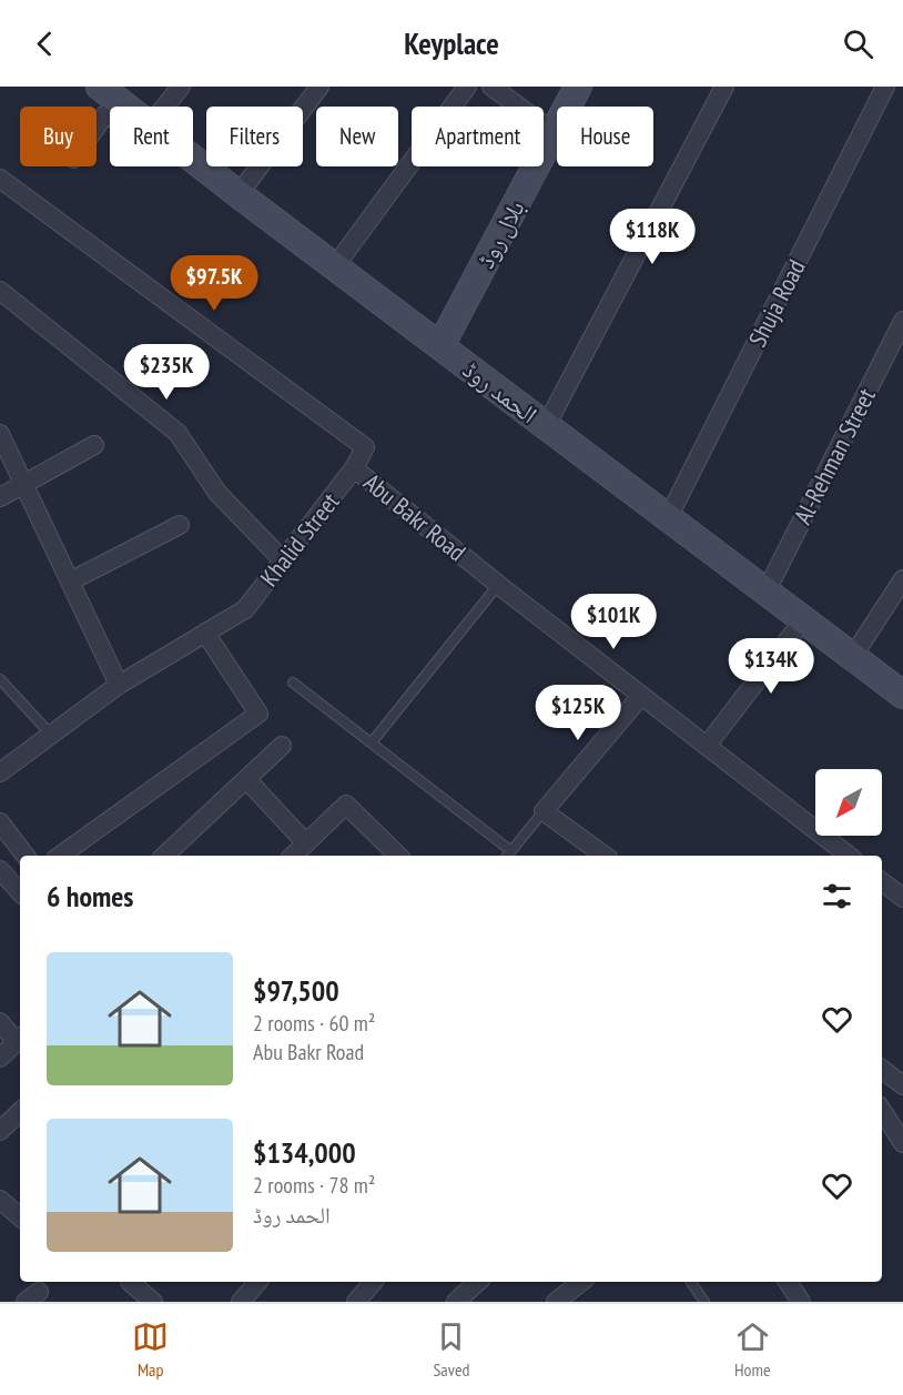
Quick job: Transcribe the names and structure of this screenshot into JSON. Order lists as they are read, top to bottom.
{
  "streets": {
    "street": [
      "بلال روڈ",
      "Shuja Road",
      "الحمد روڈ",
      "Al-Rehman Street",
      "Abu Bakr Road",
      "Khalid Street"
    ]
  },
  "crossings": [
    ["بلال روڈ", "الحمد روڈ"],
    ["Shuja Road", "الحمد روڈ"],
    ["الحمد روڈ", "Al-Rehman Street"],
    ["Abu Bakr Road", "Khalid Street"]
  ],
  "north": "bottom left",
  "page": {
    "header": "Keyplace",
    "chip": [
      "Buy",
      "Rent",
      "Filters",
      "New",
      "Apartment",
      "House"
    ],
    "price": [
      "$118K",
      "$97.5K",
      "$235K",
      "$101K",
      "$134K",
      "$125K"
    ],
    "heading": "6 homes",
    "list": [
      {
        "name": "$97,500",
        "note": "2 rooms · 60 m² · Abu Bakr Road"
      },
      {
        "name": "$134,000",
        "note": "2 rooms · 78 m² · الحمد روڈ"
      }
    ],
    "tabs": ["Map", "Saved", "Home"]
  }
}
